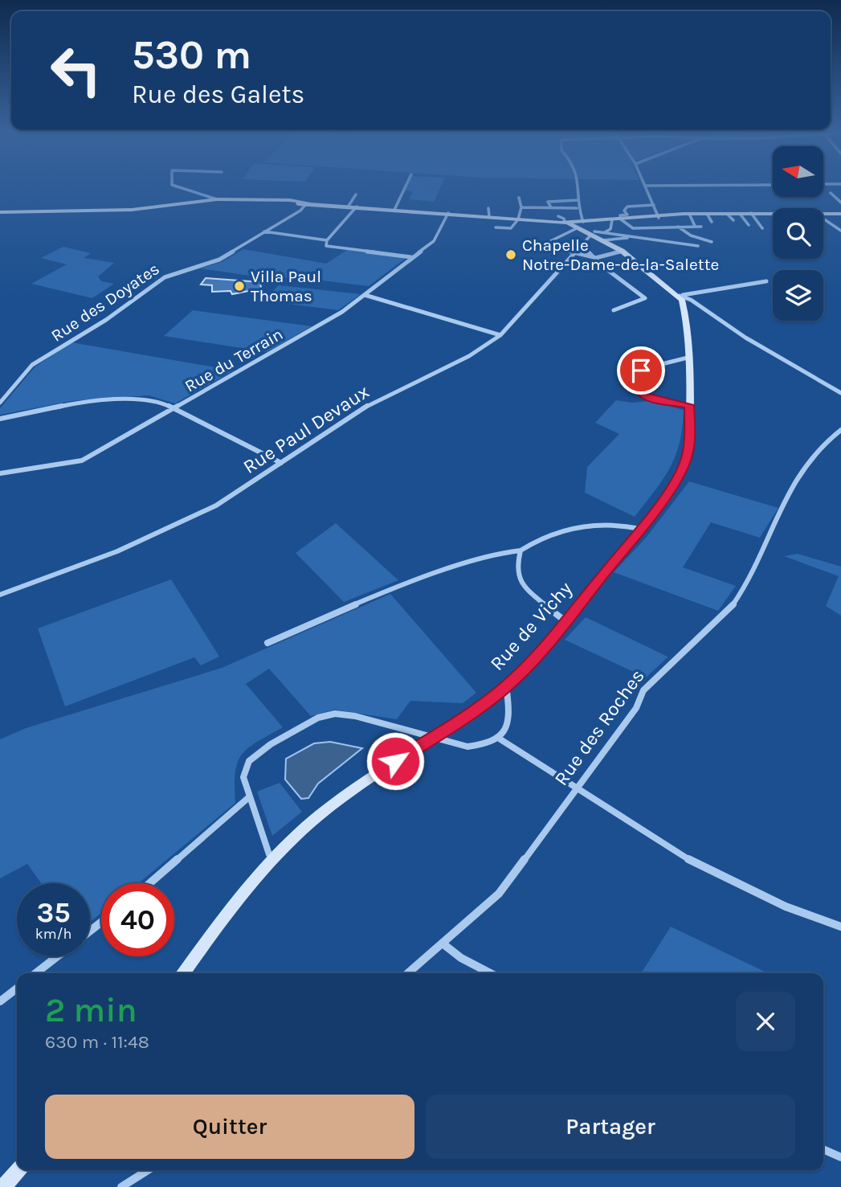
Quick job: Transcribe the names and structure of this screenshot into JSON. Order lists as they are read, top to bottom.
{
  "streets": {
    "street": [
      "Rue des Doyates",
      "Rue du Terrain",
      "Rue Paul Devaux",
      "Rue de Vichy",
      "Rue des Roches"
    ]
  },
  "places": ["Chapelle Notre-Dame-de-la-Salette", "Villa Paul Thomas"],
  "north": "left",
  "page": {
    "turn": ["530 m", "Rue des Galets"],
    "speed": "35 km/h",
    "limit": "40",
    "heading": ["2 min", "630 m · 11:48"],
    "buttons": ["Quitter", "Partager"]
  }
}
